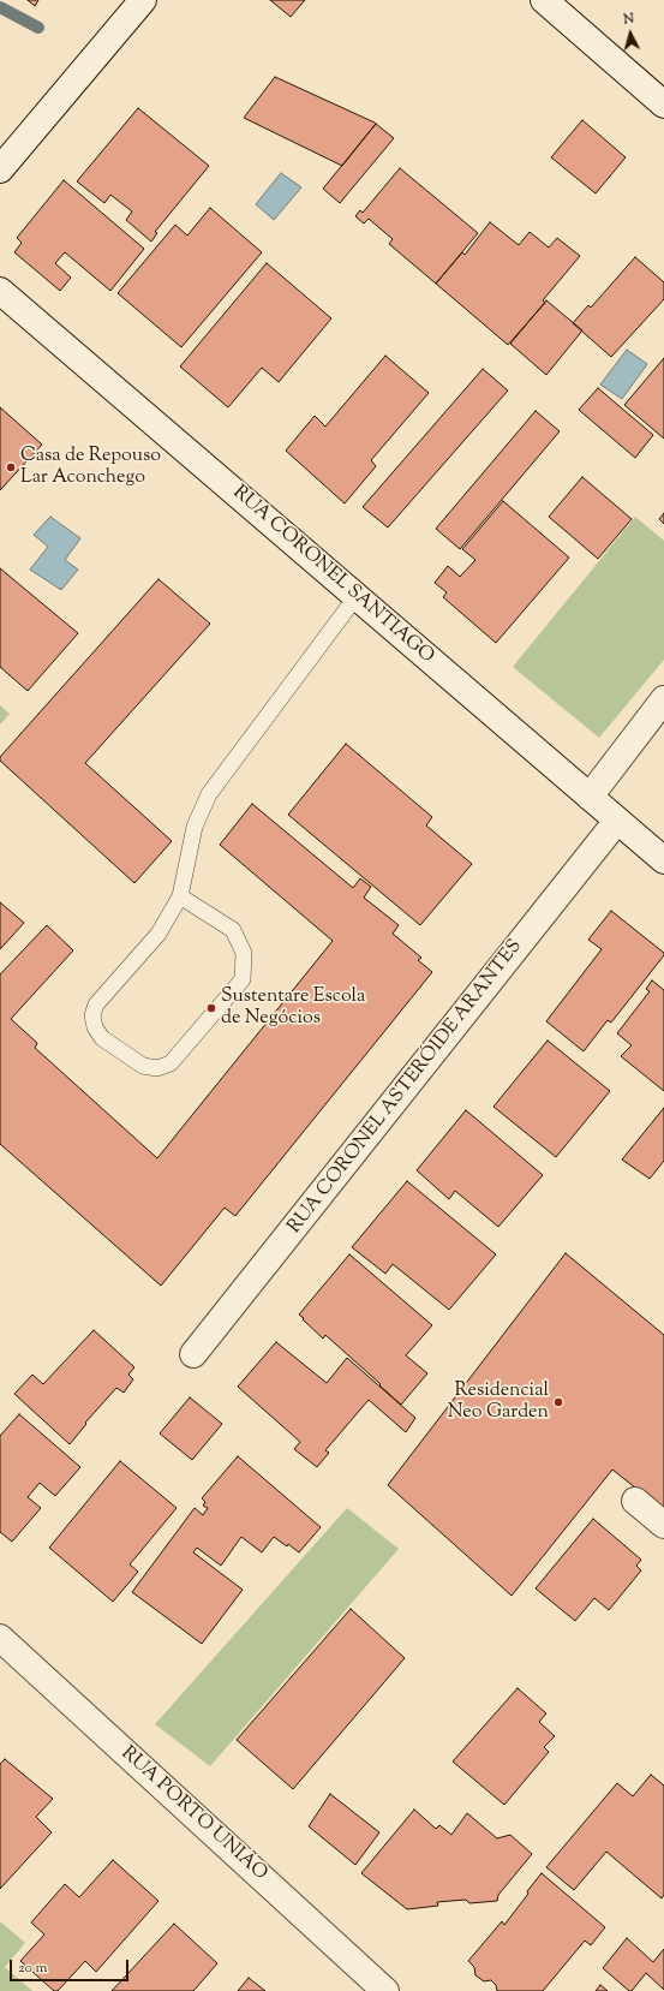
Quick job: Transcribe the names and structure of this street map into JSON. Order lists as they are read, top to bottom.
{
  "streets": {
    "street": ["RUA CORONEL SANTIAGO", "RUA CORONEL ASTERÓIDE ARANTES", "RUA PORTO UNIÃO"]
  },
  "crossings": [
    ["RUA CORONEL SANTIAGO", "RUA CORONEL ASTERÓIDE ARANTES"]
  ],
  "places": ["Casa de Repouso Lar Aconchego", "Sustentare Escola de Negócios", "Residencial Neo Garden"],
  "scale_bar": "20 m",
  "north": "top"
}
